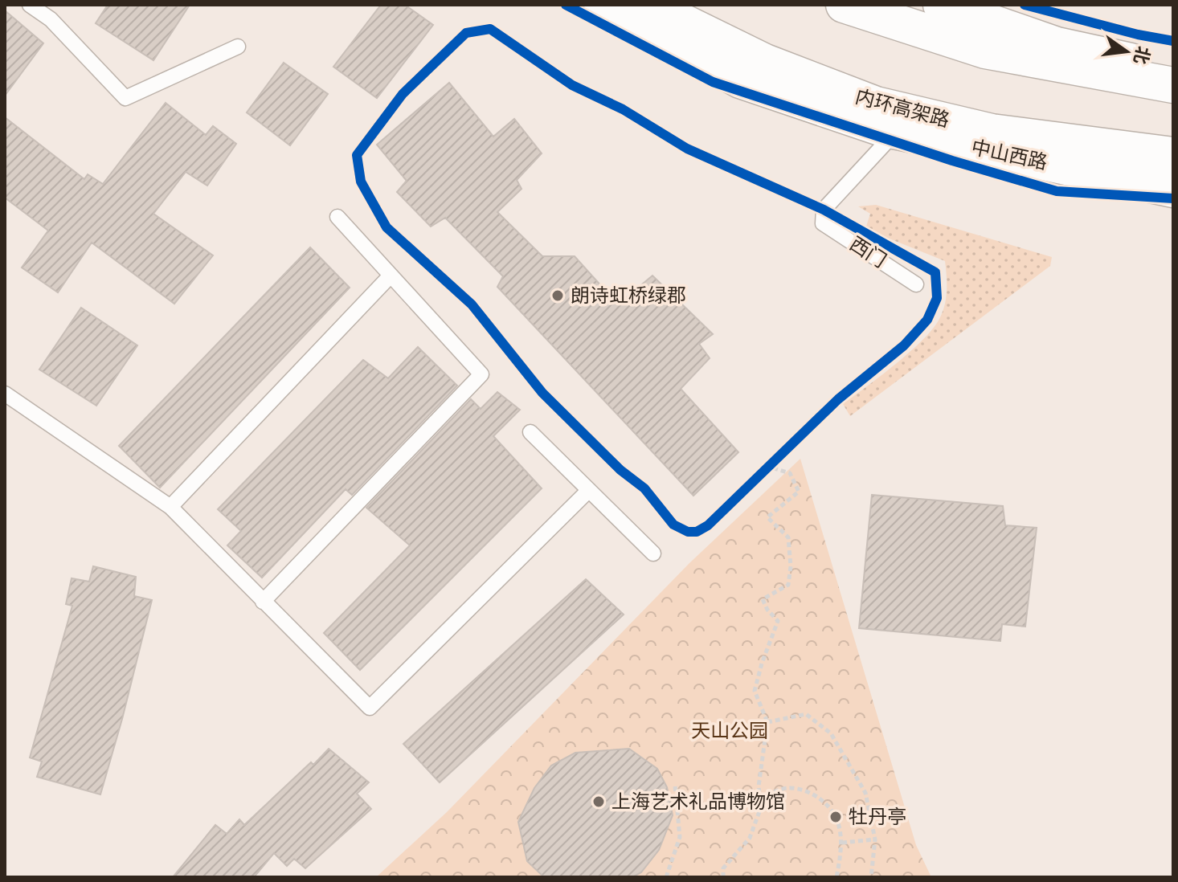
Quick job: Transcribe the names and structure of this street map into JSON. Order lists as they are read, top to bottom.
{
  "streets": {
    "main road": ["内环高架路", "中山西路"],
    "lane": ["西门"]
  },
  "crossings": [
    ["中山西路", "西门"]
  ],
  "parks": ["天山公园"],
  "places": ["朗诗虹桥绿郡", "上海艺术礼品博物馆", "牡丹亭"],
  "north": "right"
}
